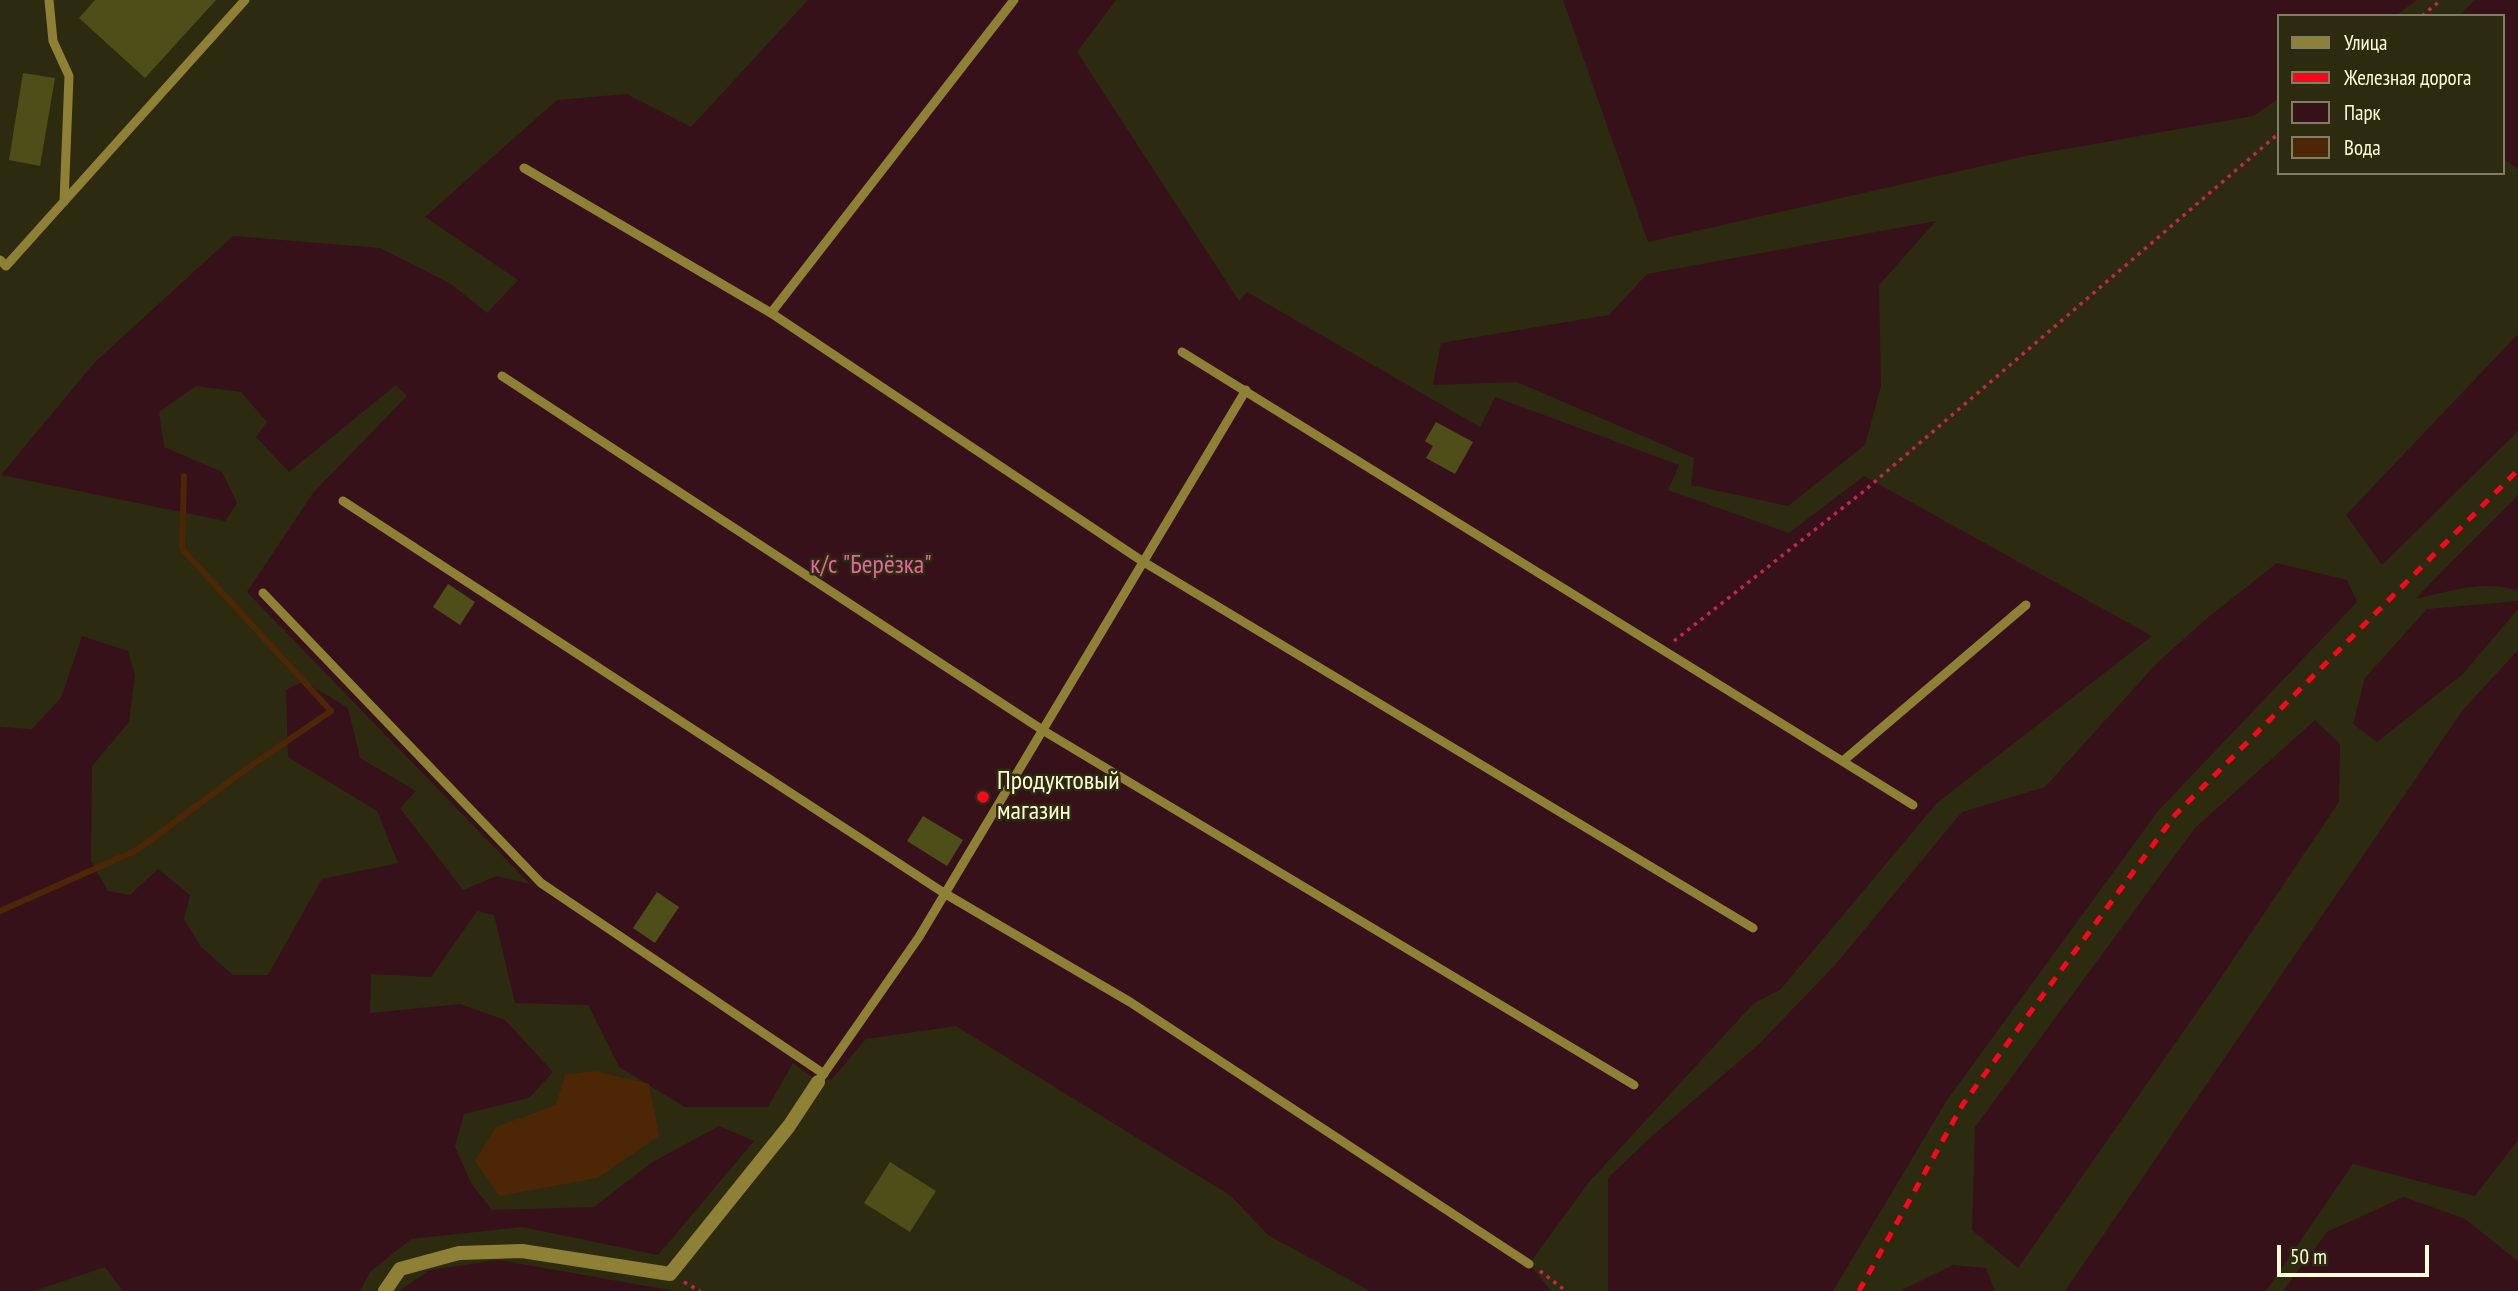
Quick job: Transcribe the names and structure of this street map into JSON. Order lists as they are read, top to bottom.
{
  "parks": ["к/с \"Берёзка\""],
  "places": ["Продуктовый магазин"],
  "legend": [
    "Улица",
    "Железная дорога",
    "Парк",
    "Вода"
  ],
  "scale_bar": "50 m"
}
